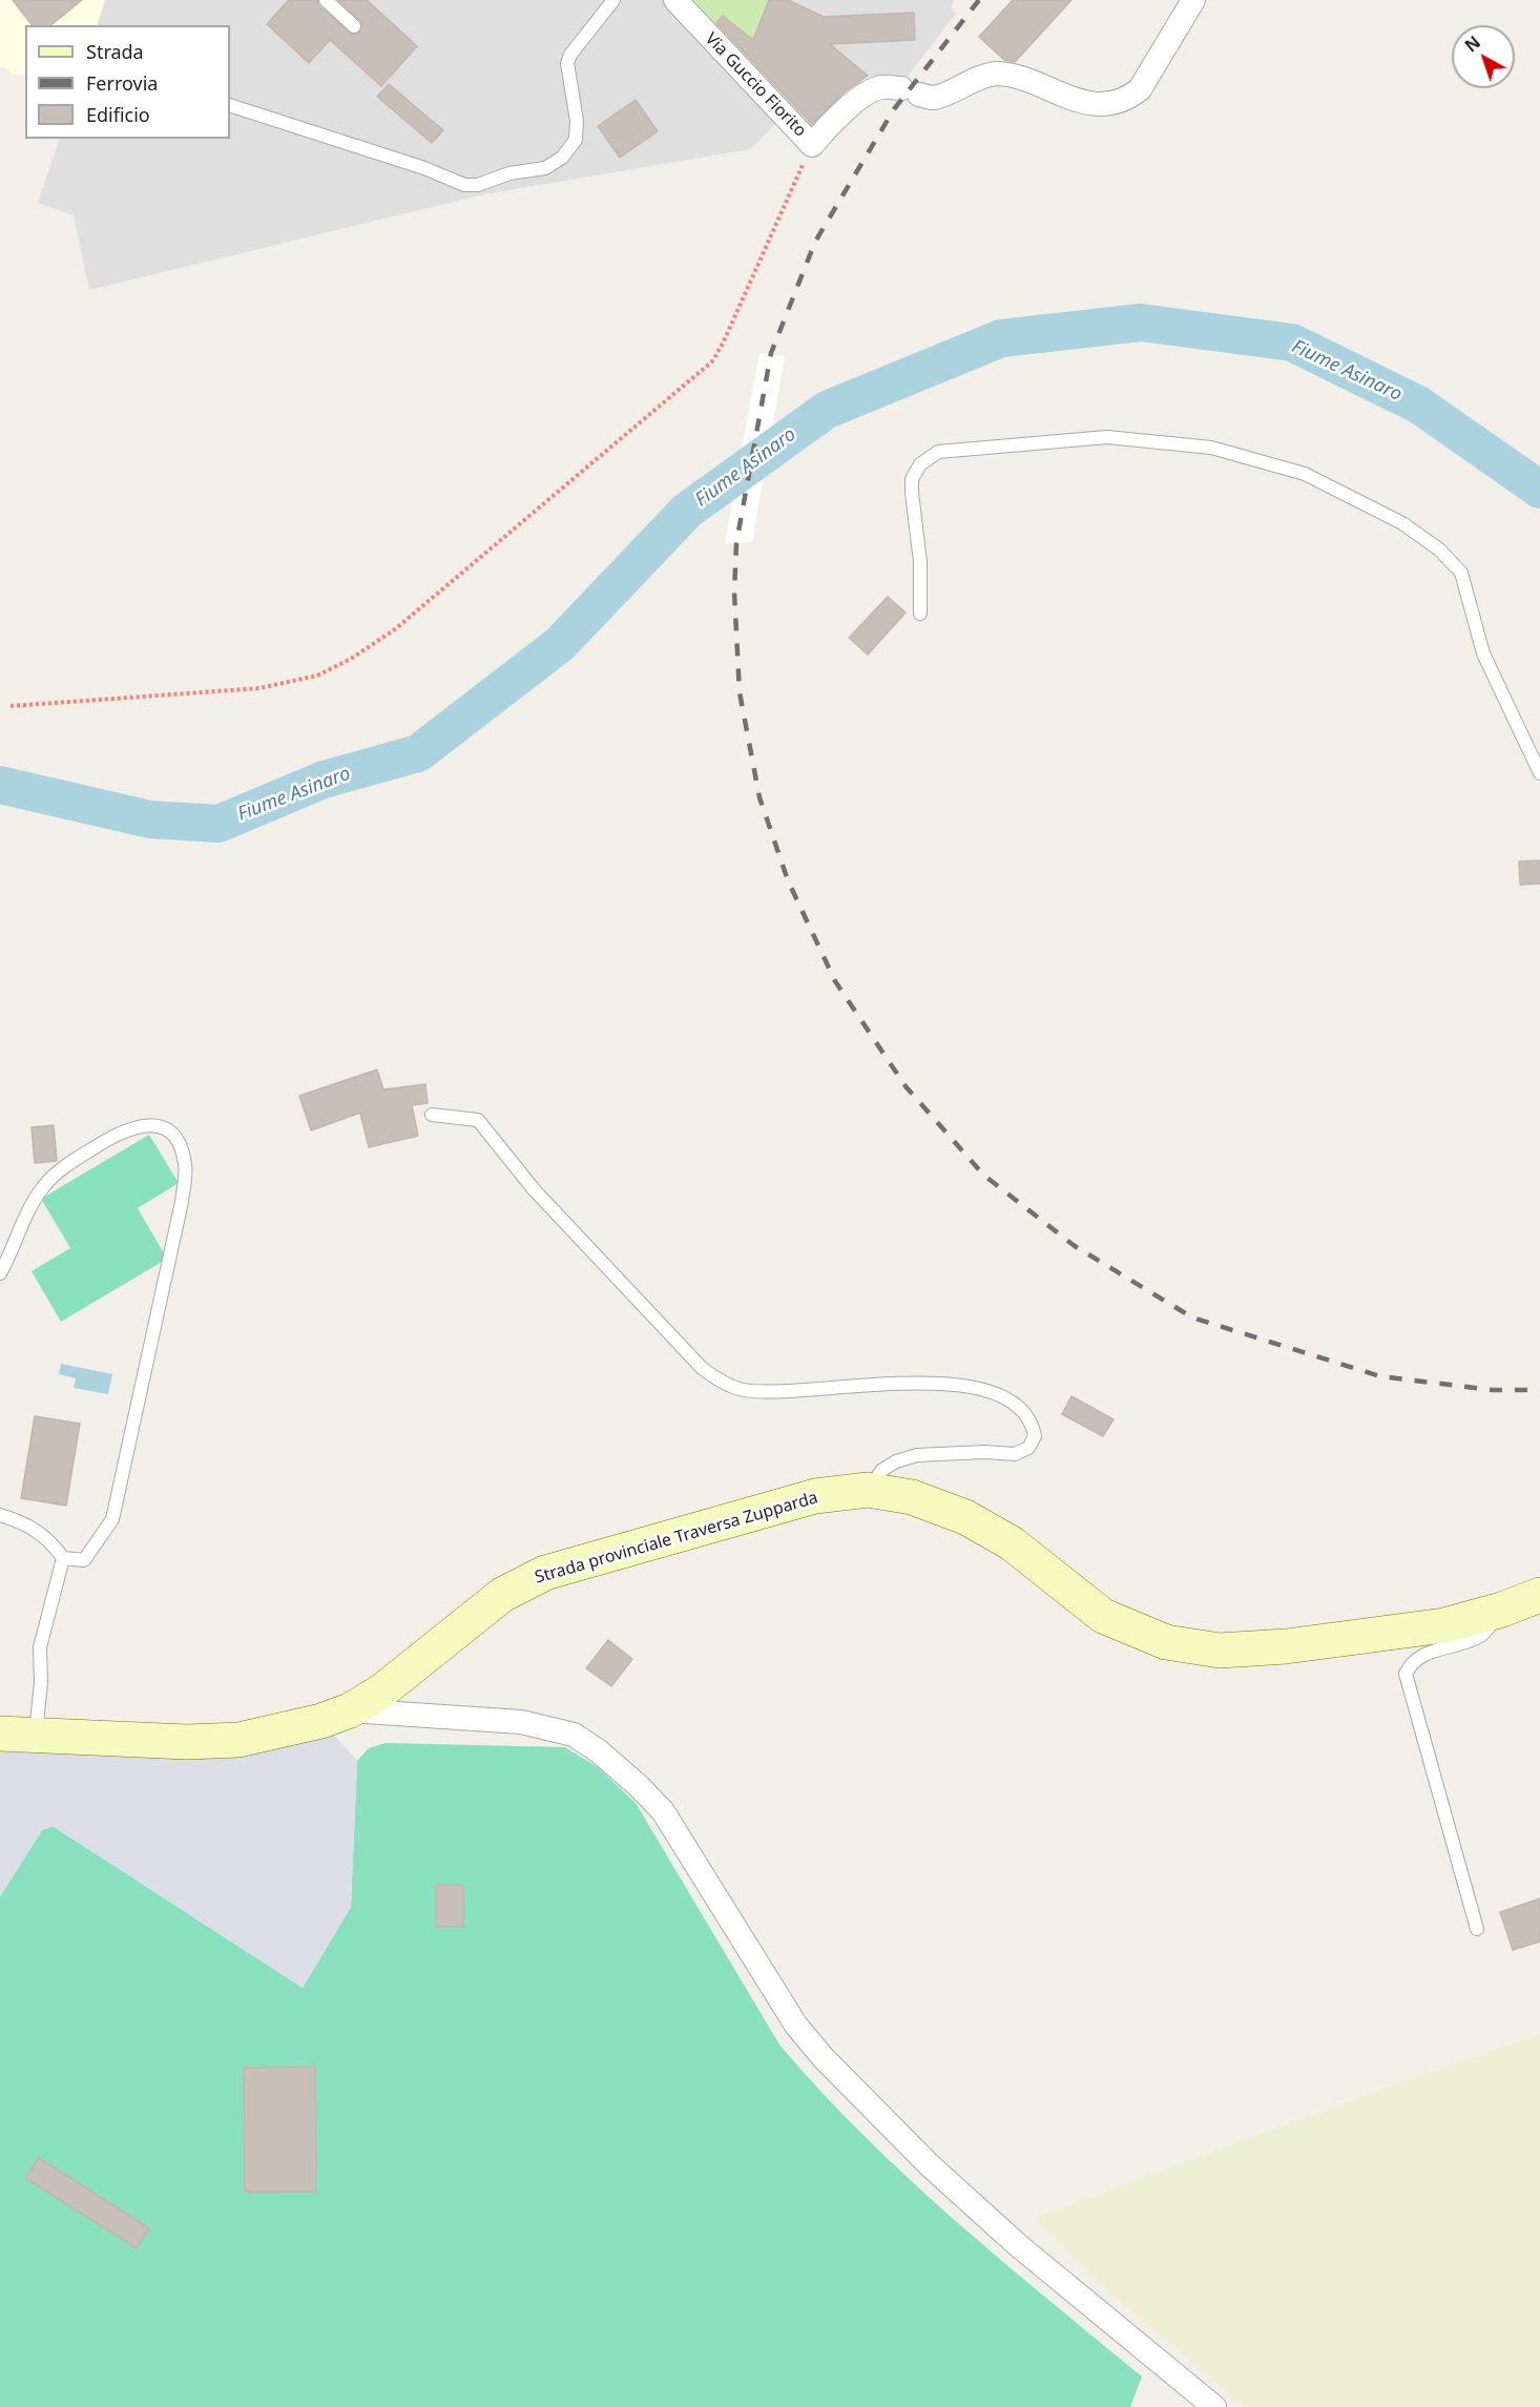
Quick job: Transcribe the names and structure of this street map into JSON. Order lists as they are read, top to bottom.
{
  "streets": {
    "main road": ["Strada provinciale Traversa Zupparda"],
    "street": ["Via Guccio Fiorito"]
  },
  "water": ["Fiume Asinaro"],
  "legend": ["Strada", "Ferrovia", "Edificio"],
  "north": "top left"
}
